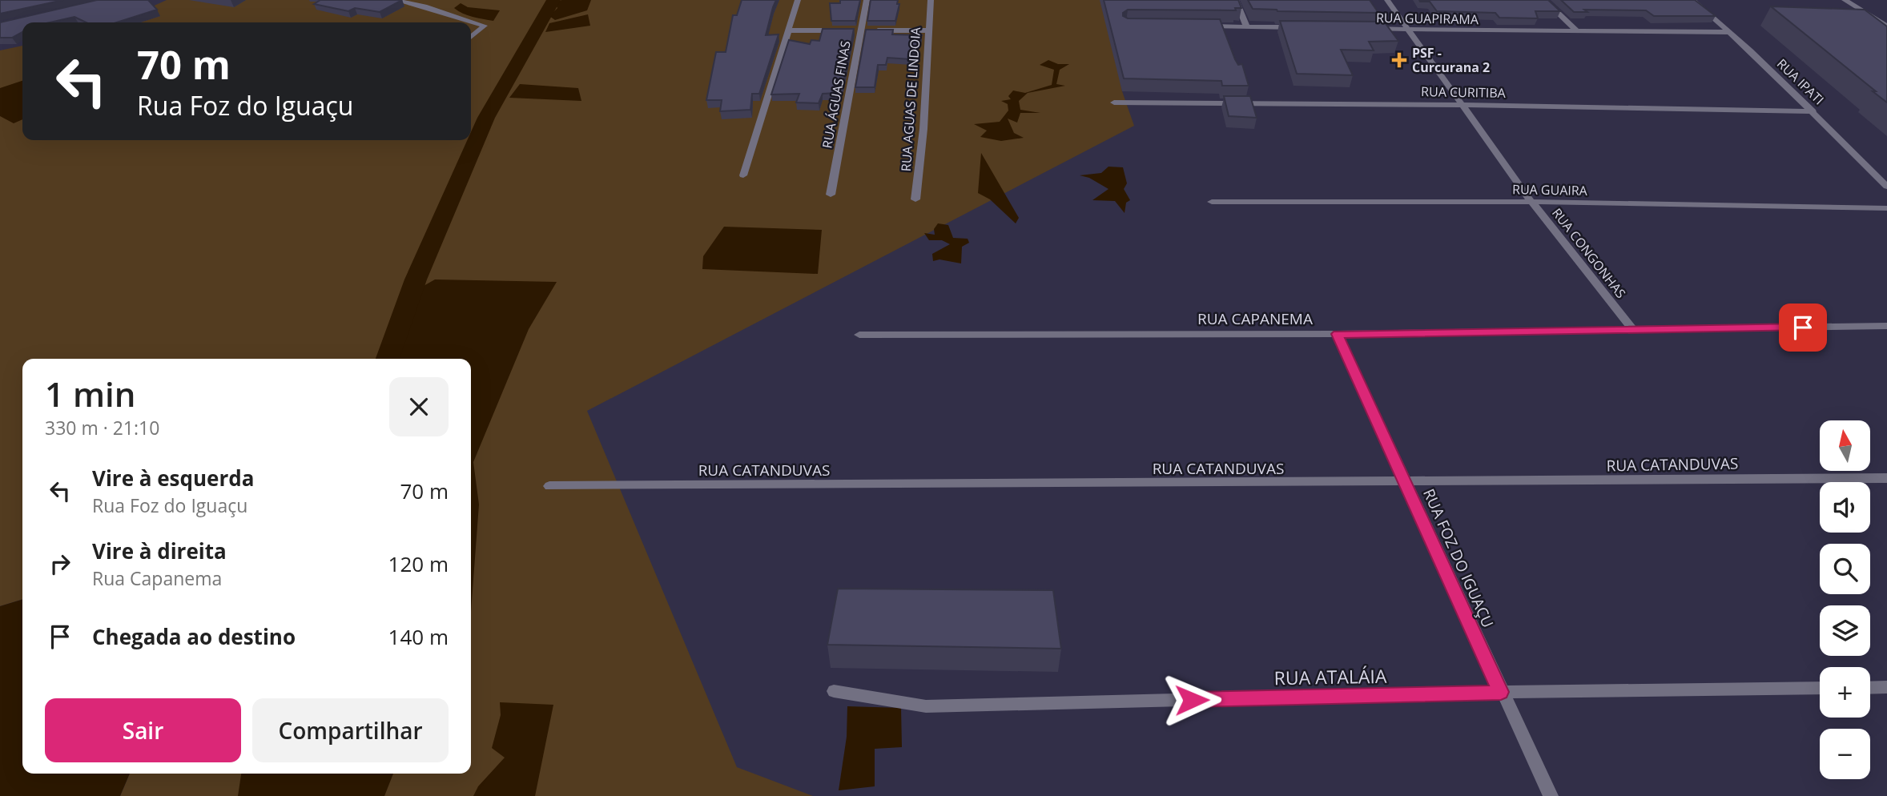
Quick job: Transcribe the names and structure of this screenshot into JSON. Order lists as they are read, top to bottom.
{
  "streets": {
    "street": [
      "RUA GUAPIRAMA",
      "RUA IPATI",
      "RUA CURITIBA",
      "RUA ÁGUAS FINAS",
      "RUA AGUAS DE LINDOIA",
      "RUA GUAIRA",
      "RUA CONGONHAS",
      "RUA CAPANEMA",
      "RUA CATANDUVAS",
      "RUA FOZ DO IGUAÇU",
      "RUA ATALÁIA"
    ]
  },
  "crossings": [
    ["RUA GUAPIRAMA", "RUA IPATI"],
    ["RUA GUAPIRAMA", "RUA CONGONHAS"],
    ["RUA IPATI", "RUA CURITIBA"],
    ["RUA CURITIBA", "RUA CONGONHAS"],
    ["RUA GUAIRA", "RUA CONGONHAS"],
    ["RUA CONGONHAS", "RUA CAPANEMA"],
    ["RUA CAPANEMA", "RUA FOZ DO IGUAÇU"],
    ["RUA CATANDUVAS", "RUA FOZ DO IGUAÇU"],
    ["RUA FOZ DO IGUAÇU", "RUA ATALÁIA"]
  ],
  "places": {
    "health": ["PSF - Curcurana 2"]
  },
  "north": "top",
  "page": {
    "turn": ["70 m", "Rua Foz do Iguaçu"],
    "heading": ["1 min", "330 m · 21:10"],
    "map_buttons": ["+", "−"],
    "list": [
      {
        "name": "Vire à esquerda",
        "note": "Rua Foz do Iguaçu",
        "value": "70 m"
      },
      {
        "name": "Vire à direita",
        "note": "Rua Capanema",
        "value": "120 m"
      },
      {
        "name": "Chegada ao destino",
        "value": "140 m"
      }
    ],
    "buttons": ["Sair", "Compartilhar"]
  }
}
